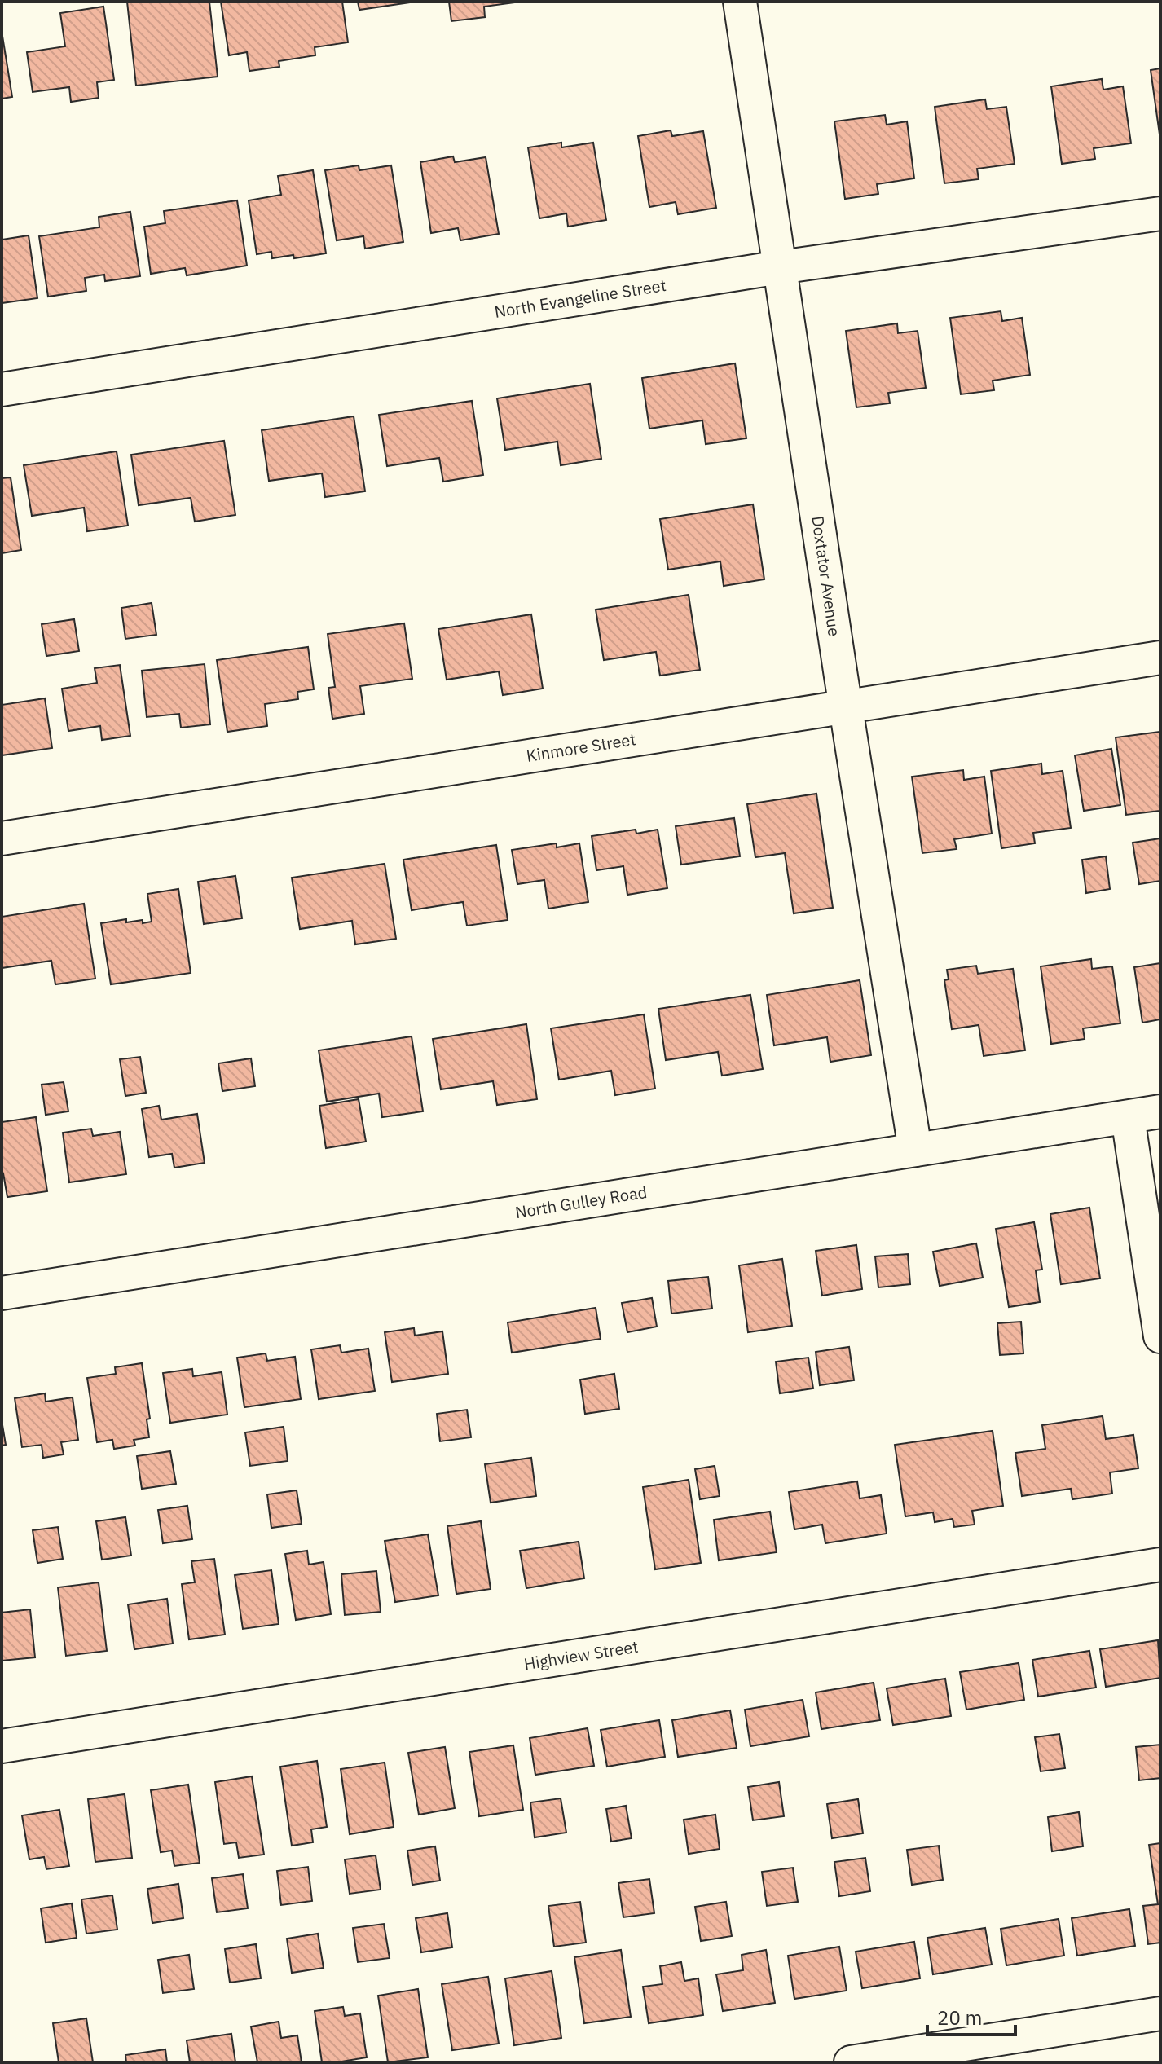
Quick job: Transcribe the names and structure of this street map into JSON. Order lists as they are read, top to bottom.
{
  "streets": {
    "street": [
      "North Evangeline Street",
      "Doxtator Avenue",
      "Kinmore Street",
      "North Gulley Road",
      "Highview Street"
    ]
  },
  "crossings": [
    ["North Evangeline Street", "Doxtator Avenue"],
    ["Doxtator Avenue", "Kinmore Street"],
    ["Doxtator Avenue", "North Gulley Road"]
  ],
  "scale_bar": "20 m"
}
